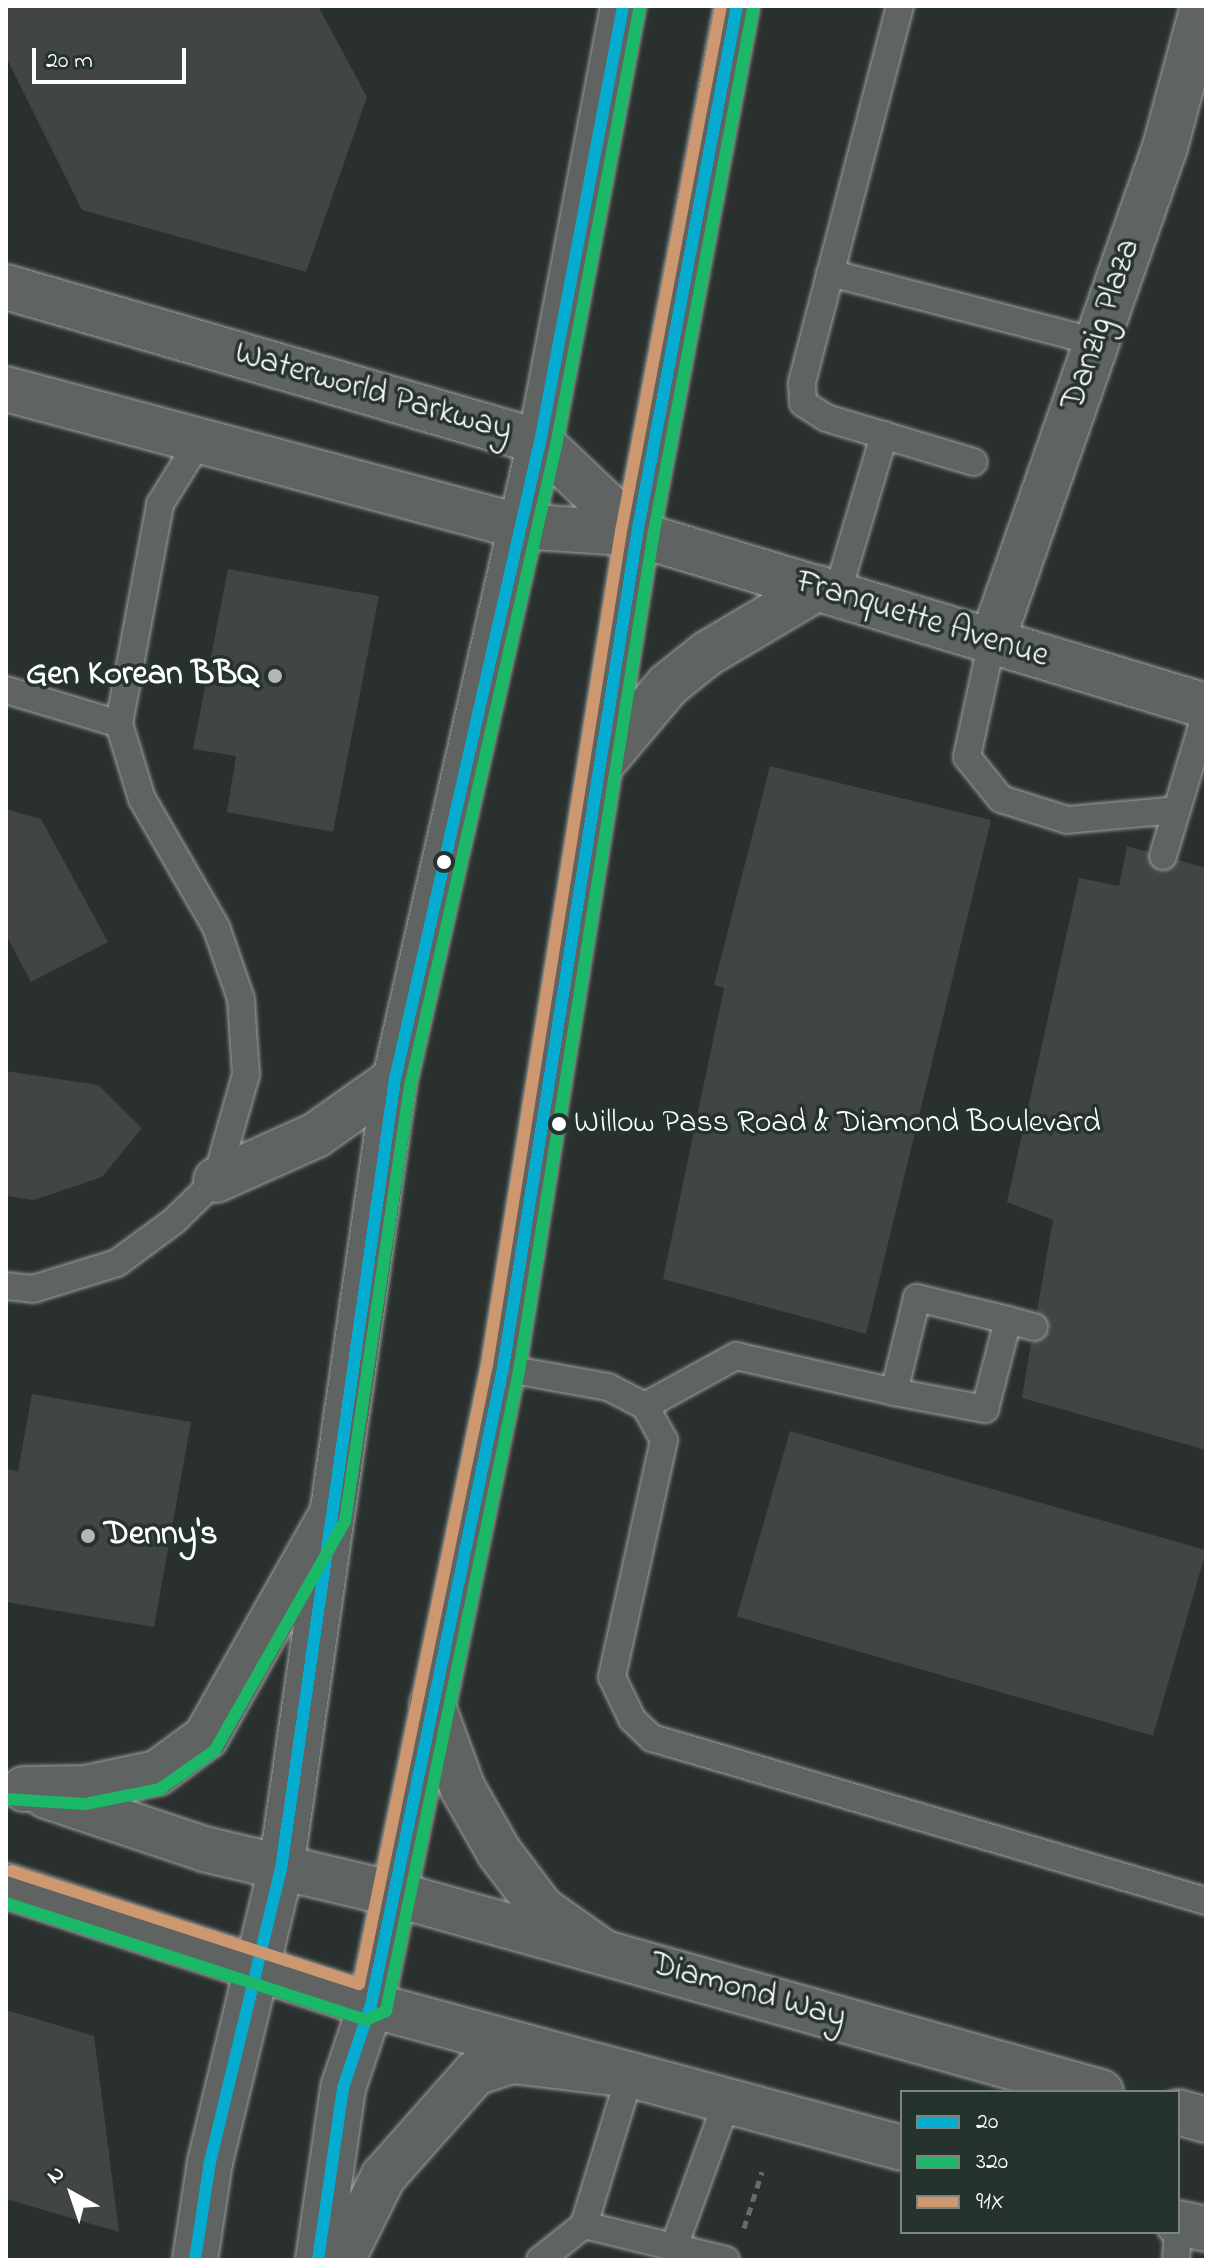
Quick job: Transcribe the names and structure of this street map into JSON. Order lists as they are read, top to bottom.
{
  "streets": {
    "main road": [
      "Danzig Plaza",
      "Waterworld Parkway",
      "Franquette Avenue",
      "Diamond Way"
    ]
  },
  "crossings": [
    ["Danzig Plaza", "Franquette Avenue"],
    ["Waterworld Parkway", "Franquette Avenue"]
  ],
  "places": ["Gen Korean BBQ", "Willow Pass Road & Diamond Boulevard", "Denny's"],
  "lines": ["transit line 20", "transit line 91X", "transit line 320"],
  "legend": ["20", "320", "91X"],
  "scale_bar": "20 m",
  "north": "top left"
}
